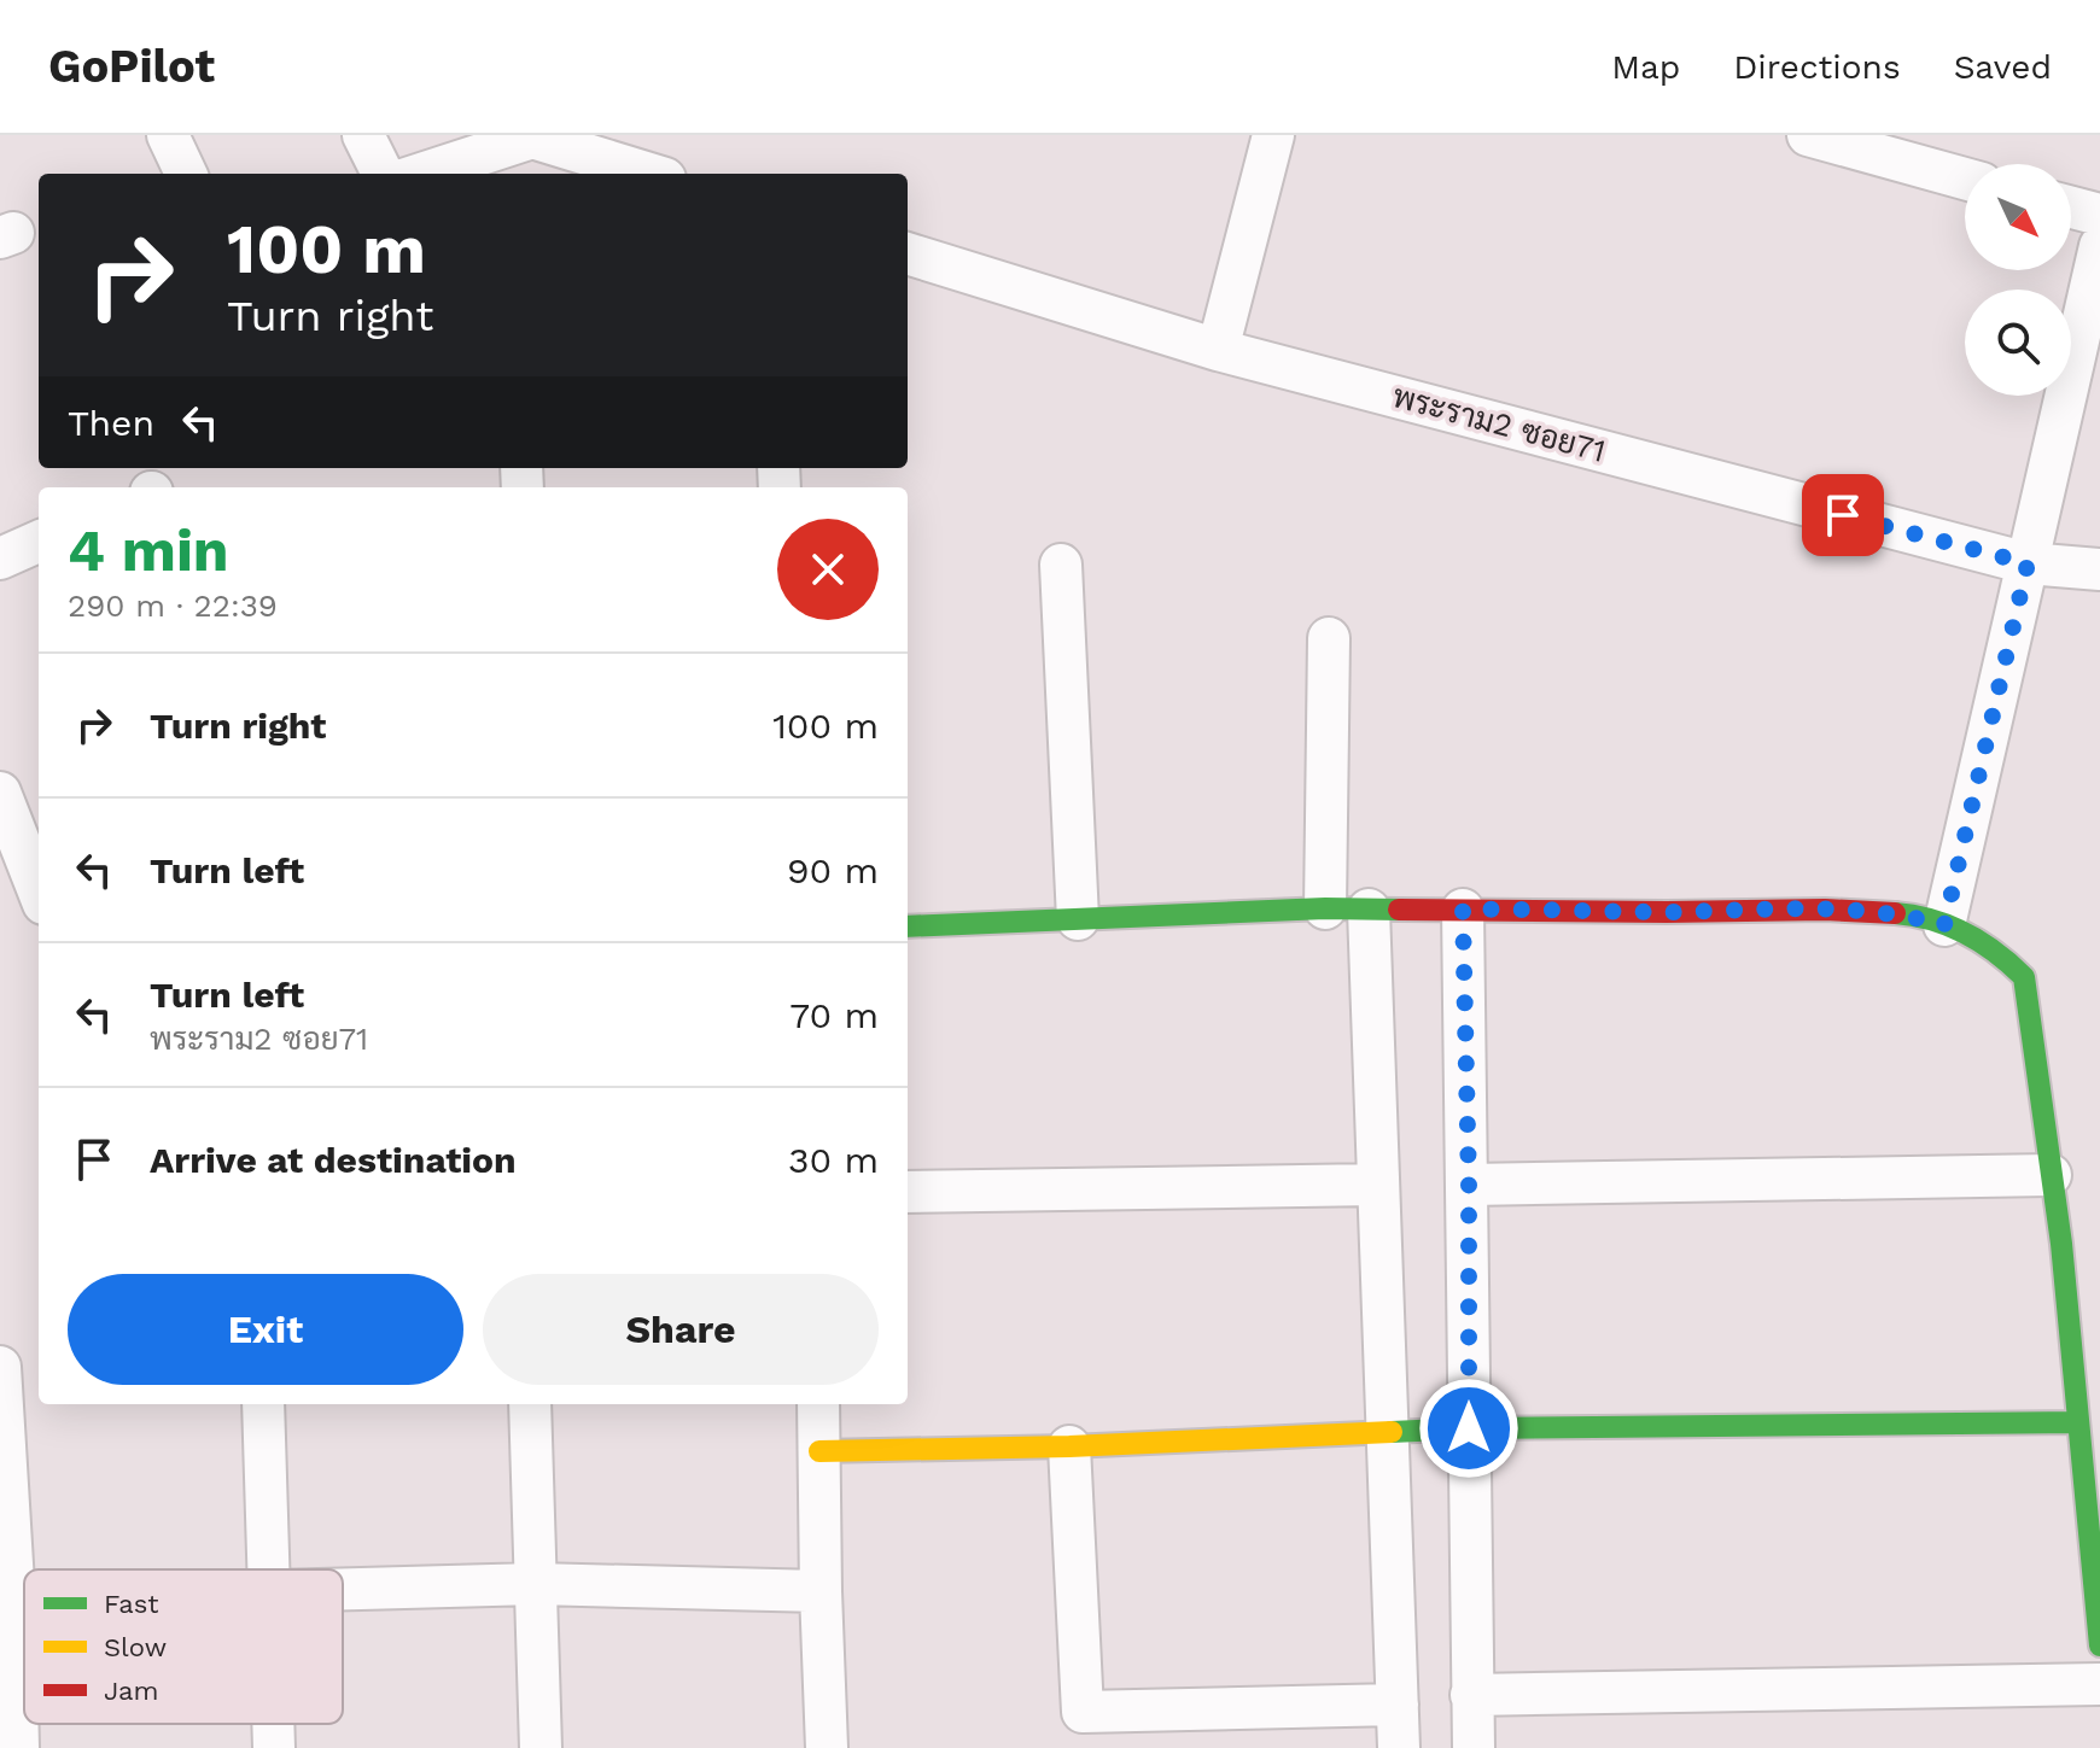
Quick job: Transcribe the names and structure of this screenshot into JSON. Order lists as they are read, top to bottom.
{
  "streets": {
    "street": ["พระราม2 ซอย71"]
  },
  "legend": ["Fast", "Slow", "Jam"],
  "north": "bottom right",
  "page": {
    "header": "GoPilot",
    "nav": ["Map", "Directions", "Saved"],
    "turn": ["100 m", "Turn right"],
    "then": "Then",
    "heading": ["4 min", "290 m · 22:39"],
    "list": [
      {
        "name": "Turn right",
        "value": "100 m"
      },
      {
        "name": "Turn left",
        "value": "90 m"
      },
      {
        "name": "Turn left",
        "note": "พระราม2 ซอย71",
        "value": "70 m"
      },
      {
        "name": "Arrive at destination",
        "value": "30 m"
      }
    ],
    "buttons": ["Exit", "Share"]
  }
}
